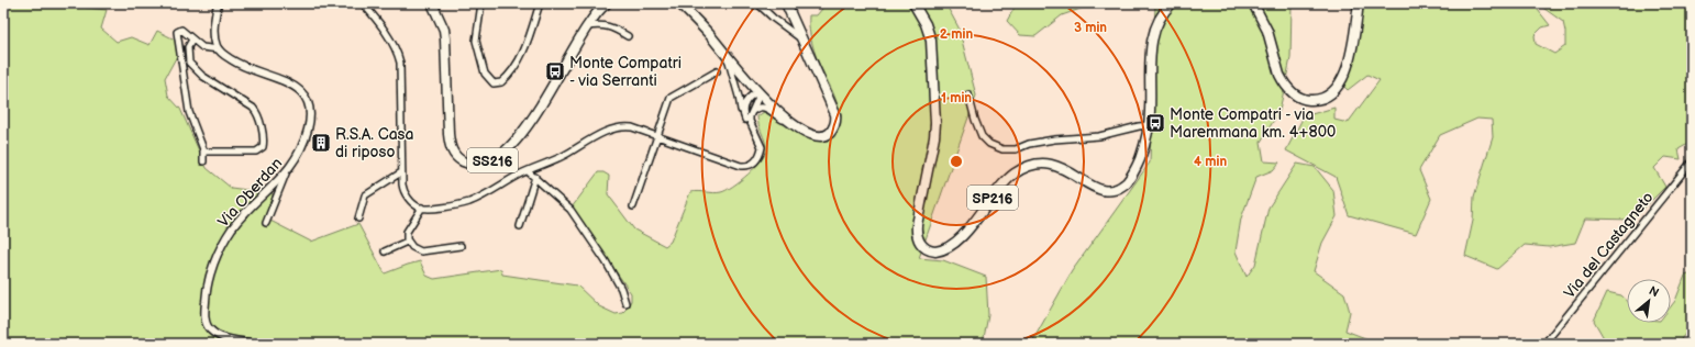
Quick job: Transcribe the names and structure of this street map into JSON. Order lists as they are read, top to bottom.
{
  "streets": {
    "main road": ["SS216", "SP216"],
    "street": ["Via Oberdan", "Via del Castagneto"]
  },
  "places": {
    "bus stop": ["Monte Compatri - via Serranti", "Monte Compatri - via Maremmana km. 4+800"],
    "building": ["R.S.A. Casa di riposo"]
  },
  "north": "top right",
  "rings": [
    "3 min",
    "2 min",
    "1 min",
    "4 min"
  ]
}
